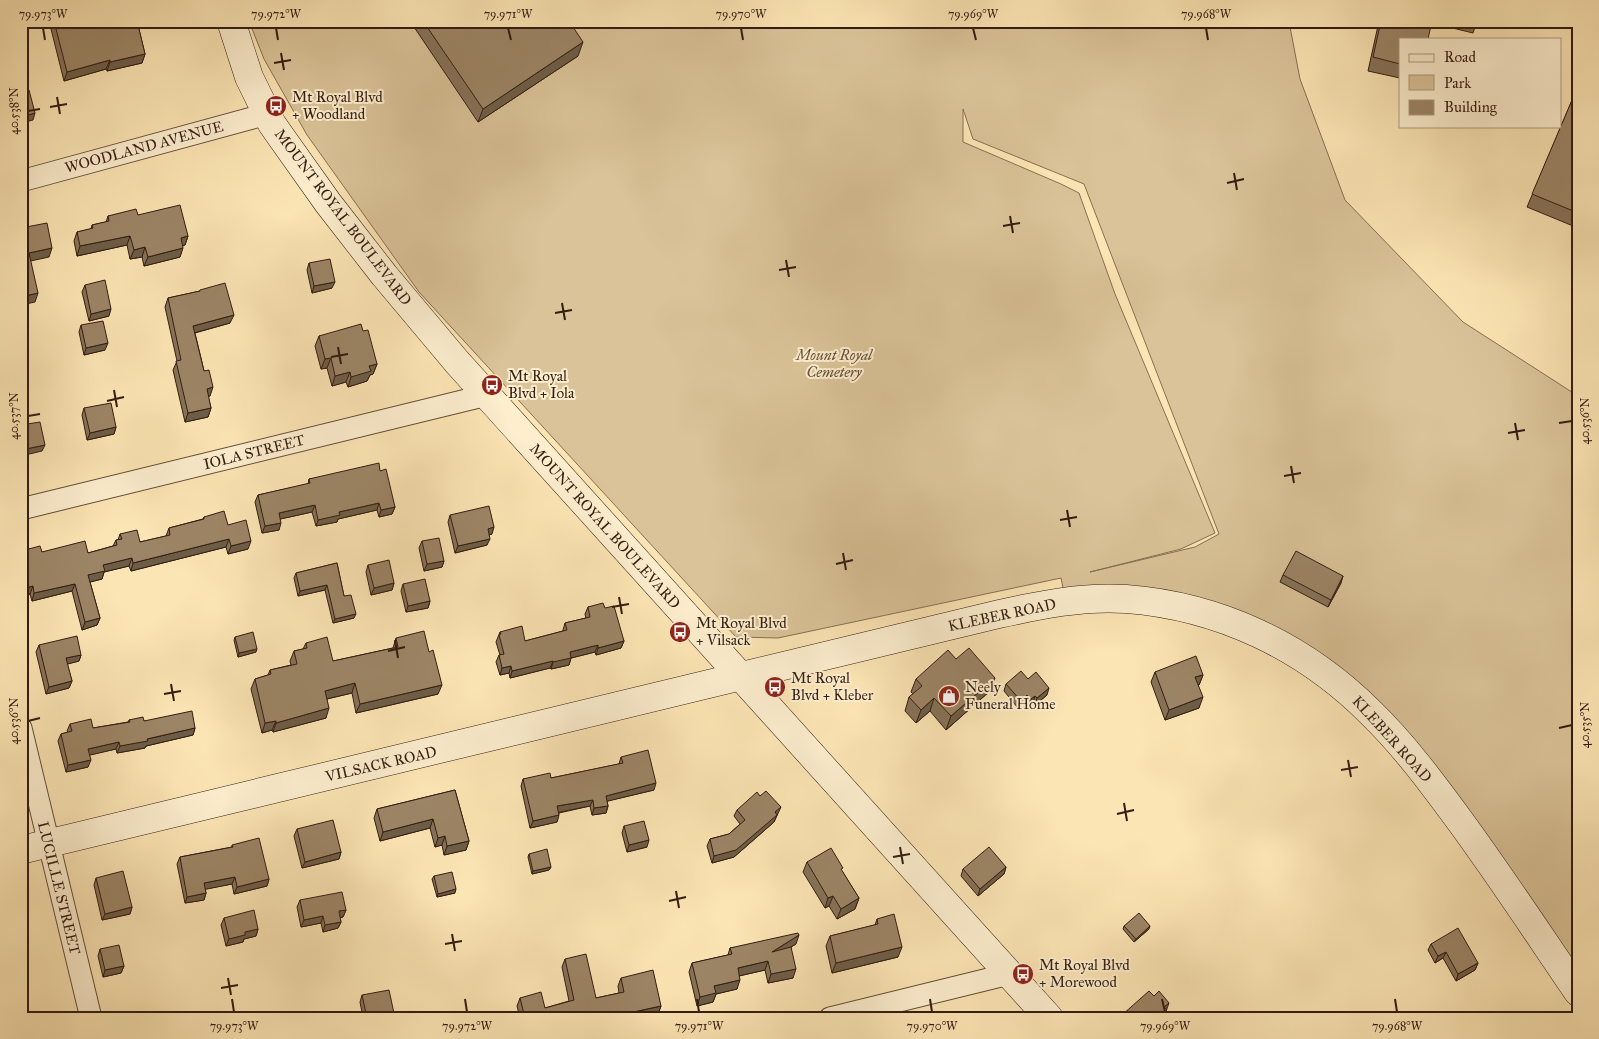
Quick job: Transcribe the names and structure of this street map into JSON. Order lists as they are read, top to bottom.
{
  "streets": {
    "street": [
      "WOODLAND AVENUE",
      "MOUNT ROYAL BOULEVARD",
      "IOLA STREET",
      "KLEBER ROAD",
      "VILSACK ROAD",
      "LUCILLE STREET"
    ]
  },
  "crossings": [
    ["WOODLAND AVENUE", "MOUNT ROYAL BOULEVARD"],
    ["MOUNT ROYAL BOULEVARD", "IOLA STREET"],
    ["MOUNT ROYAL BOULEVARD", "KLEBER ROAD"],
    ["MOUNT ROYAL BOULEVARD", "VILSACK ROAD"],
    ["KLEBER ROAD", "VILSACK ROAD"],
    ["VILSACK ROAD", "LUCILLE STREET"]
  ],
  "parks": ["Mount Royal Cemetery"],
  "places": {
    "bus stop": [
      "Mt Royal Blvd + Woodland",
      "Mt Royal Blvd + Iola",
      "Mt Royal Blvd + Vilsack",
      "Mt Royal Blvd + Kleber",
      "Mt Royal Blvd + Morewood"
    ],
    "shop": ["Neely Funeral Home"]
  },
  "legend": ["Road", "Park", "Building"],
  "coordinates": [
    "79.973°W",
    "79.972°W",
    "79.971°W",
    "79.970°W",
    "79.969°W",
    "79.968°W",
    "40.538°N",
    "40.537°N",
    "40.536°N",
    "40.535°N"
  ]
}
